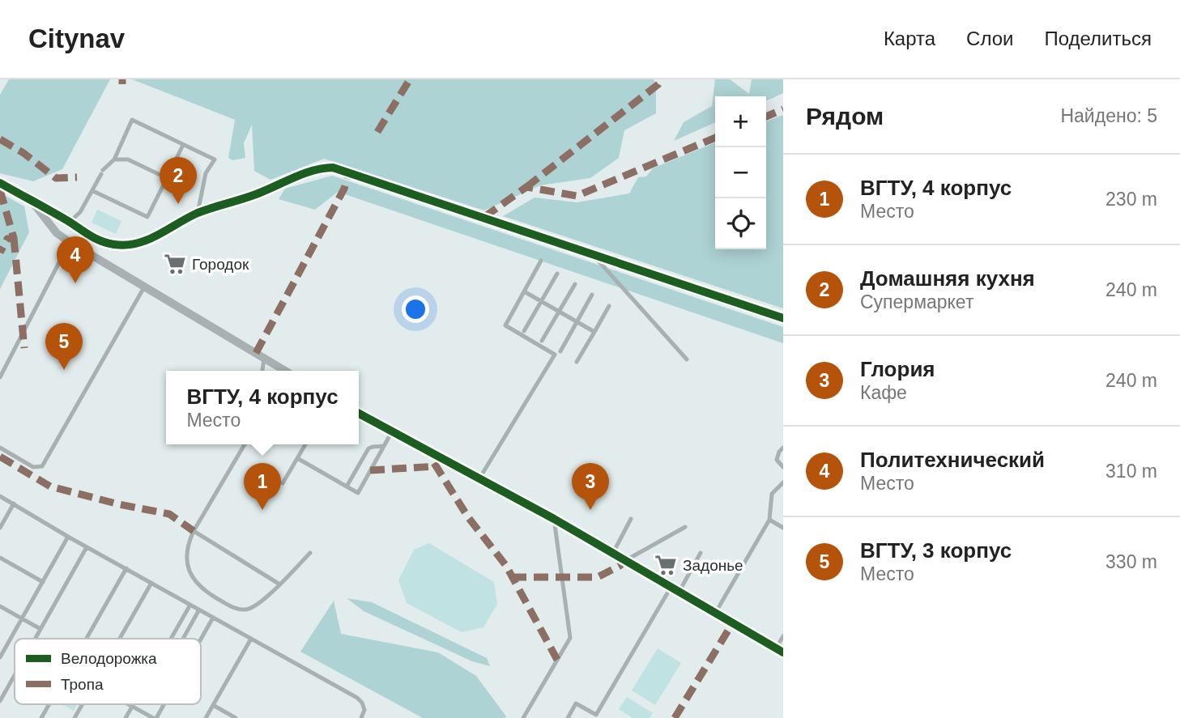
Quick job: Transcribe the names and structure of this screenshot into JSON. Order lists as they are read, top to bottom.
{
  "places": {
    "supermarket": ["Городок", "Задонье"]
  },
  "legend": ["Велодорожка", "Тропа"],
  "page": {
    "header": "Citynav",
    "nav": ["Карта", "Слои", "Поделиться"],
    "heading": ["Рядом", "Найдено: 5"],
    "map_buttons": ["+", "−"],
    "list": [
      {
        "mark": "1",
        "name": "ВГТУ, 4 корпус",
        "note": "Место",
        "value": "230 m"
      },
      {
        "mark": "2",
        "name": "Домашняя кухня",
        "note": "Супермаркет",
        "value": "240 m"
      },
      {
        "mark": "3",
        "name": "Глория",
        "note": "Кафе",
        "value": "240 m"
      },
      {
        "mark": "4",
        "name": "Политехнический",
        "note": "Место",
        "value": "310 m"
      },
      {
        "mark": "5",
        "name": "ВГТУ, 3 корпус",
        "note": "Место",
        "value": "330 m"
      }
    ],
    "pins": [
      "2",
      "4",
      "5",
      "1",
      "3"
    ],
    "popup": ["ВГТУ, 4 корпус", "Место"]
  }
}
